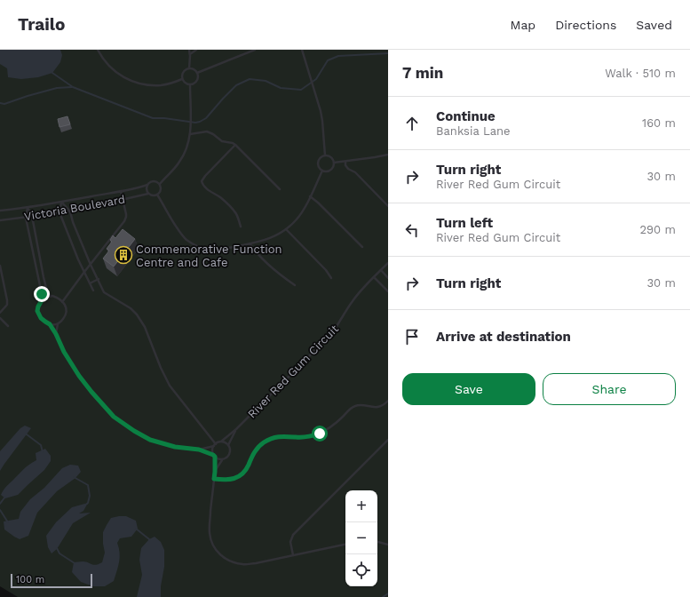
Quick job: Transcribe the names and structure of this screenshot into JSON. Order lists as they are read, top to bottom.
{
  "streets": {
    "lane": ["Victoria Boulevard", "River Red Gum Circuit"]
  },
  "places": {
    "building": ["Commemorative Function Centre and Cafe"]
  },
  "scale_bar": "100 m",
  "page": {
    "header": "Trailo",
    "nav": ["Map", "Directions", "Saved"],
    "heading": ["7 min", "Walk · 510 m"],
    "list": [
      ["Continue", "Banksia Lane", "160 m"],
      ["Turn right", "River Red Gum Circuit", "30 m"],
      ["Turn left", "River Red Gum Circuit", "290 m"],
      ["Turn right", "30 m"],
      "Arrive at destination"
    ],
    "buttons": ["Save", "Share"],
    "map_buttons": ["+", "−"],
    "scale": "100 m"
  }
}
